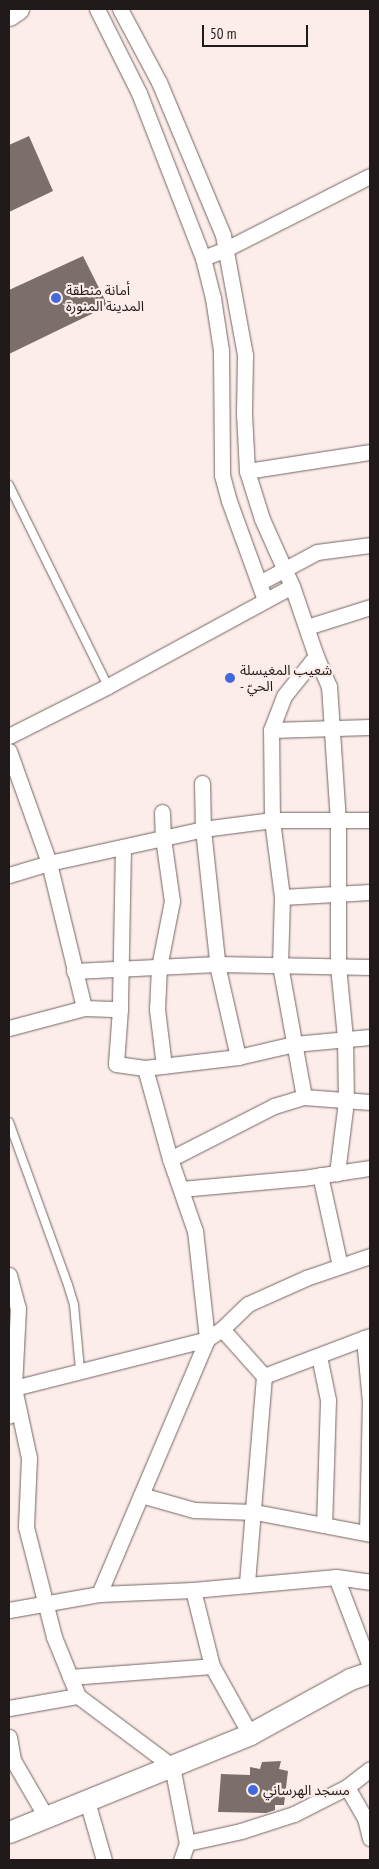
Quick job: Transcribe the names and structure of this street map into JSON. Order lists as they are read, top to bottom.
{
  "places": ["أمانة منطقة المدينة المنورة", "شعيب المغيسلة - الحيّ", "مسجد الهرساني"],
  "scale_bar": "50 m"
}
